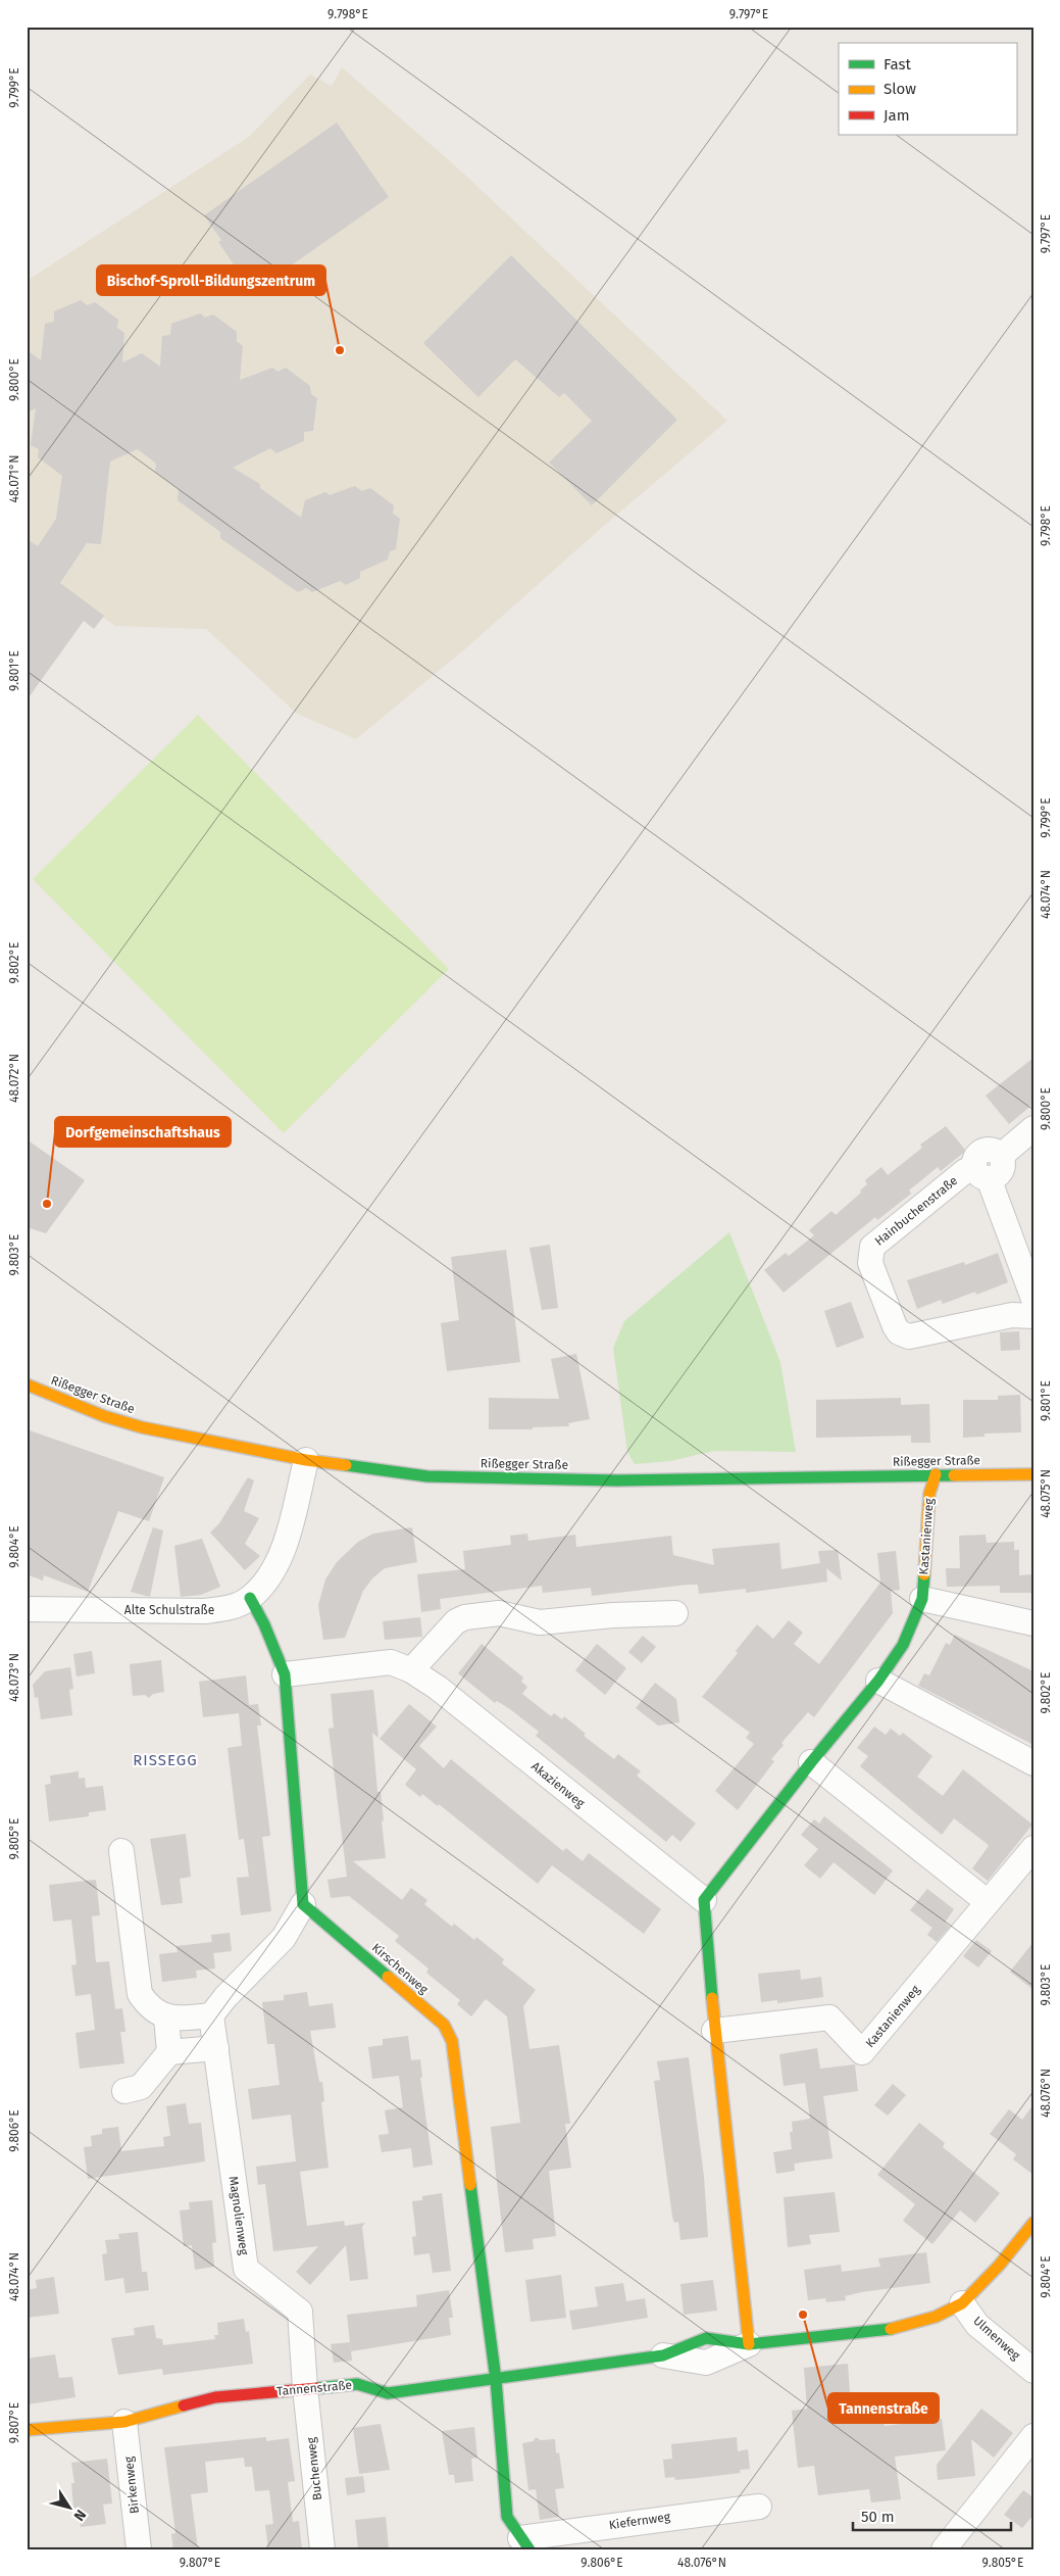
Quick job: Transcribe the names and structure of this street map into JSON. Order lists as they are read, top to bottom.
{
  "streets": {
    "street": [
      "Hainbuchenstraße",
      "Rißegger Straße",
      "Kastanienweg",
      "Alte Schulstraße",
      "Akazienweg",
      "Kirschenweg",
      "Magnolienweg",
      "Ulmenweg",
      "Tannenstraße",
      "Buchenweg",
      "Birkenweg",
      "Kiefernweg"
    ]
  },
  "crossings": [
    ["Rißegger Straße", "Kastanienweg"],
    ["Rißegger Straße", "Alte Schulstraße"],
    ["Kastanienweg", "Akazienweg"],
    ["Kirschenweg", "Tannenstraße"],
    ["Kirschenweg", "Kiefernweg"],
    ["Magnolienweg", "Tannenstraße"],
    ["Magnolienweg", "Buchenweg"],
    ["Ulmenweg", "Tannenstraße"],
    ["Tannenstraße", "Buchenweg"],
    ["Tannenstraße", "Birkenweg"],
    ["Tannenstraße", "Kiefernweg"]
  ],
  "districts": ["RISSEGG"],
  "places": ["Bischof-Sproll-Bildungszentrum", "Dorfgemeinschaftshaus", "Tannenstraße"],
  "legend": ["Fast", "Slow", "Jam"],
  "scale_bar": "50 m",
  "north": "bottom right",
  "coordinates": [
    "9.798°E",
    "9.797°E",
    "9.799°E",
    "9.800°E",
    "48.071°N",
    "9.801°E",
    "48.074°N",
    "9.802°E",
    "48.072°N",
    "9.803°E",
    "48.075°N",
    "9.804°E",
    "48.073°N",
    "9.805°E",
    "48.076°N",
    "9.806°E",
    "9.807°E"
  ]
}
